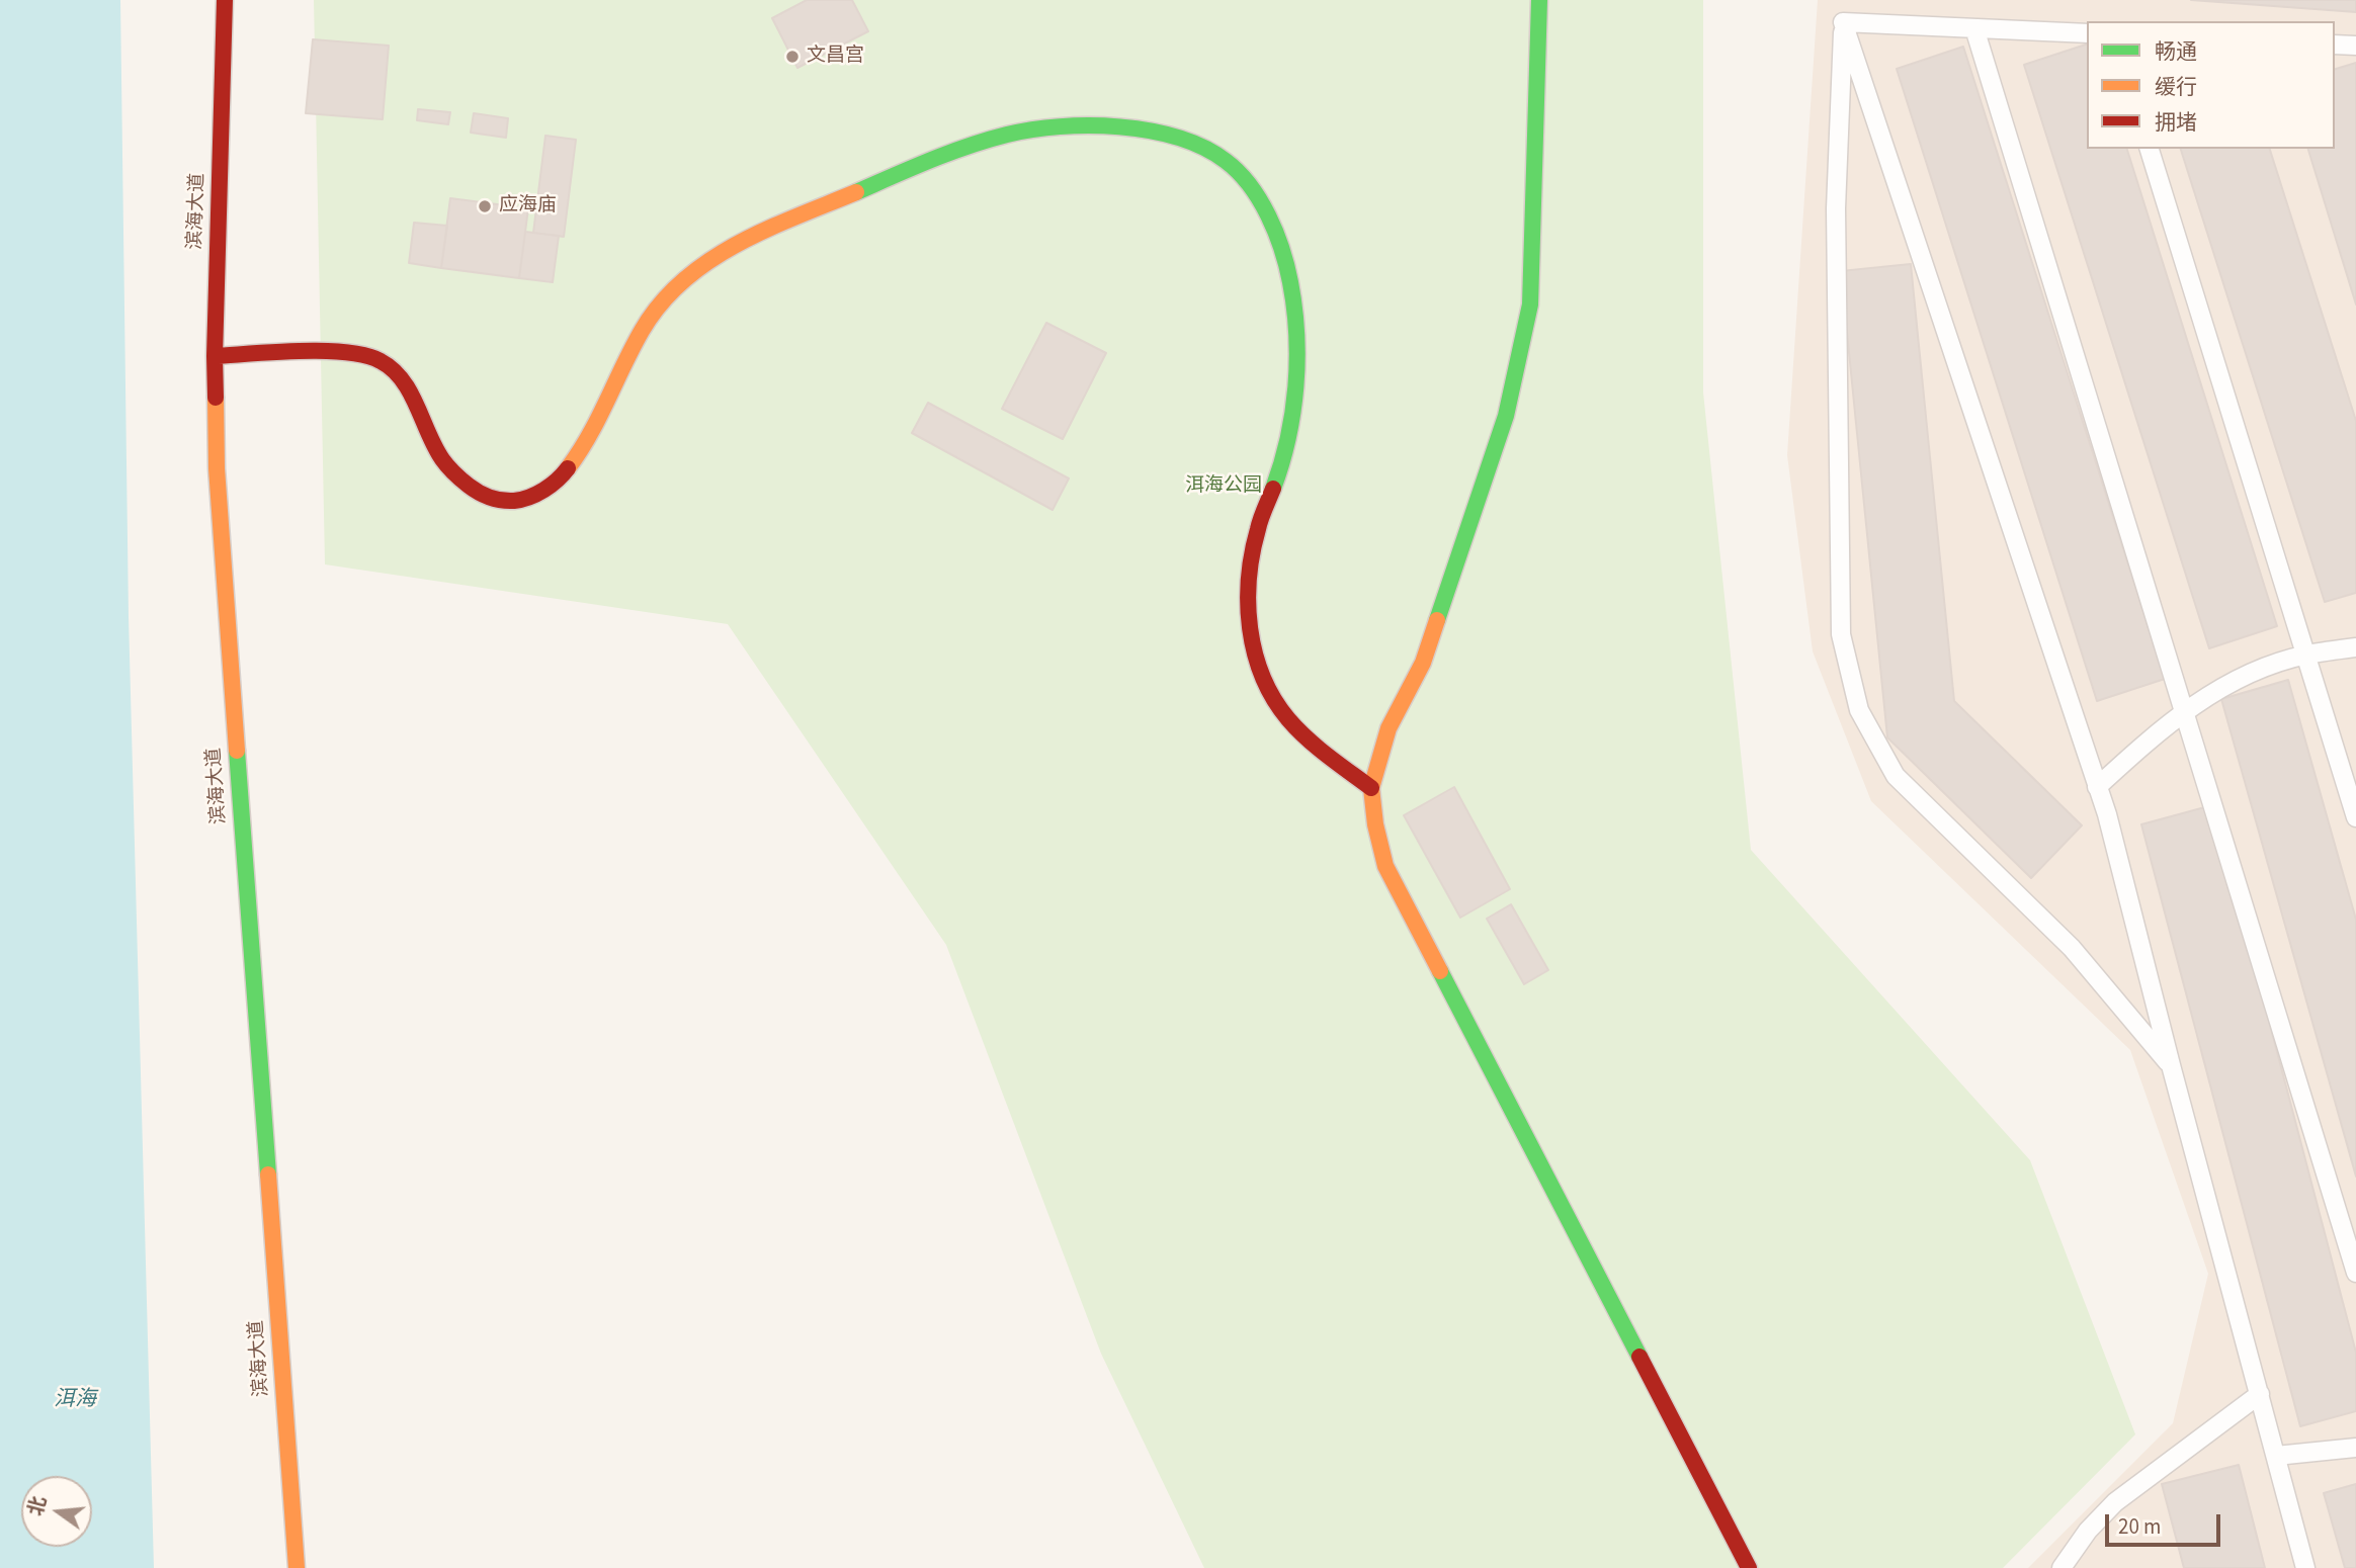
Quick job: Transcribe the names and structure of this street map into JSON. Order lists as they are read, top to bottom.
{
  "streets": {
    "street": ["滨海大道"]
  },
  "water": ["洱海"],
  "parks": ["洱海公园"],
  "places": ["文昌宫", "应海庙"],
  "legend": ["畅通", "缓行", "拥堵"],
  "scale_bar": "20 m",
  "north": "left"
}
